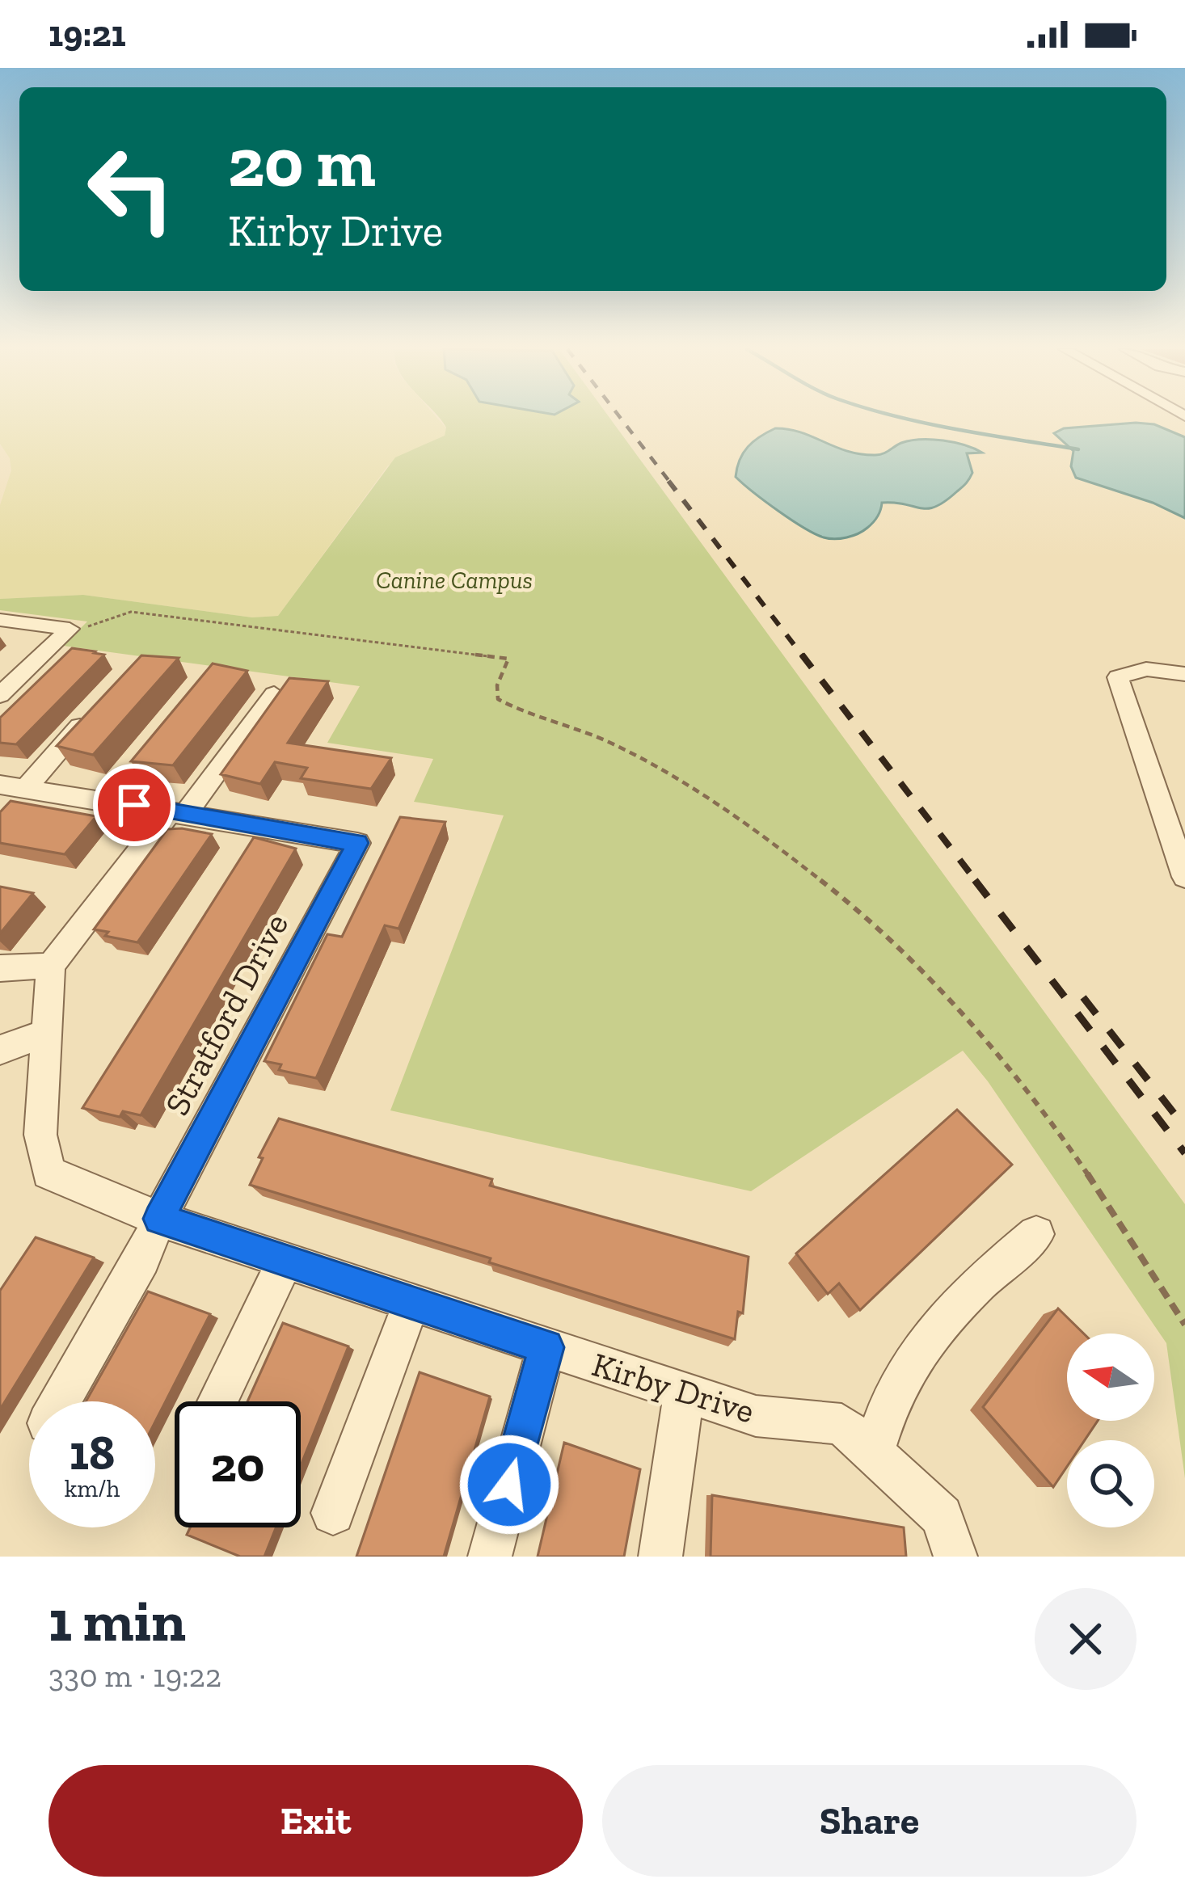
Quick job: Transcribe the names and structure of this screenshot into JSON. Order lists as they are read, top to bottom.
{
  "streets": {
    "street": ["Stratford Drive", "Kirby Drive"]
  },
  "crossings": [
    ["Stratford Drive", "Kirby Drive"]
  ],
  "parks": ["Canine Campus"],
  "north": "left",
  "page": {
    "status": "19:21",
    "turn": ["20 m", "Kirby Drive"],
    "speed": "18 km/h",
    "limit": "20",
    "heading": ["1 min", "330 m · 19:22"],
    "buttons": ["Exit", "Share"]
  }
}
